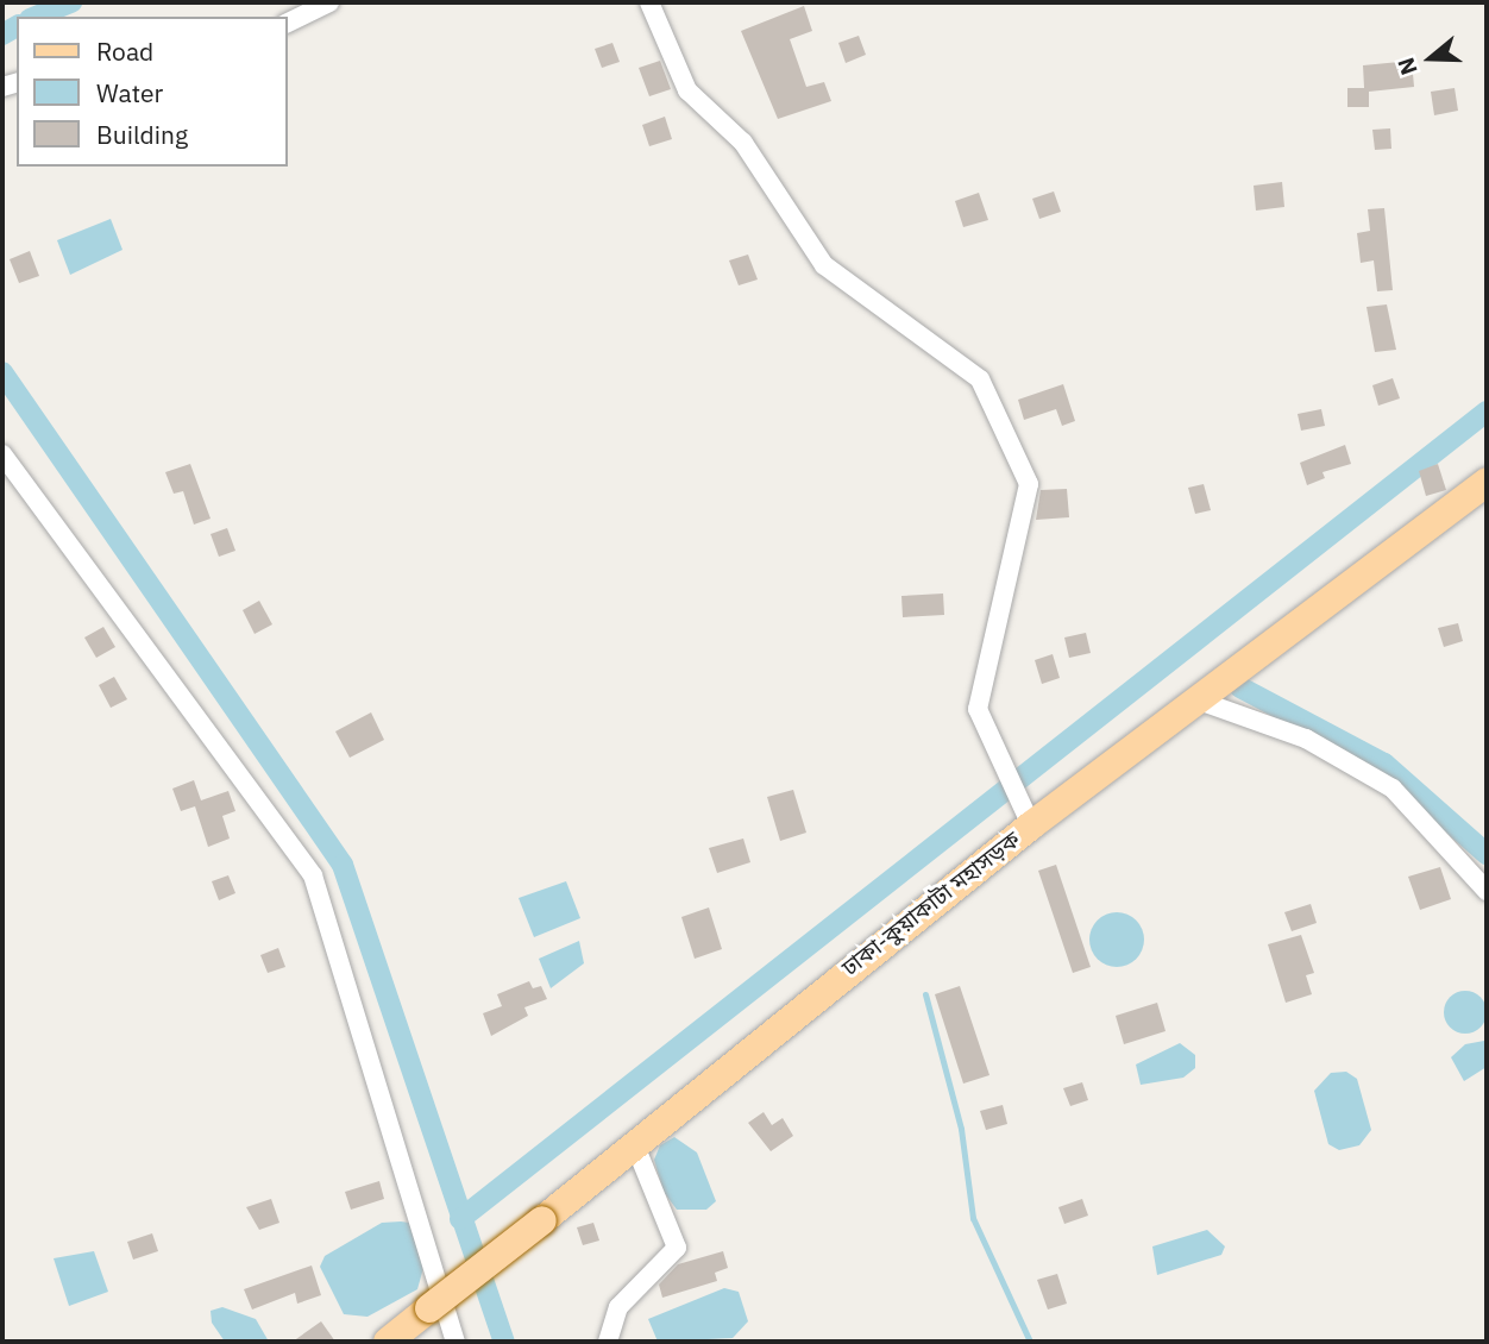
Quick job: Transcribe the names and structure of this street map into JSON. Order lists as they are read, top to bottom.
{
  "streets": {
    "main road": ["ঢাকা-কুয়াকাটা মহাসড়ক"]
  },
  "legend": ["Road", "Water", "Building"],
  "north": "left"
}
